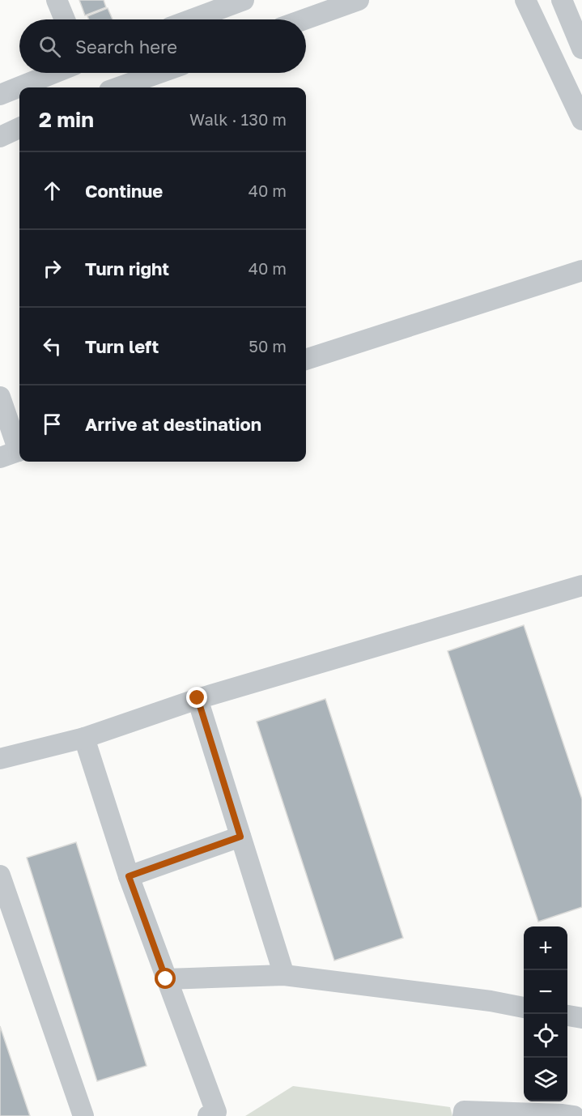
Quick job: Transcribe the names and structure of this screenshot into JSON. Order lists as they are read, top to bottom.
{
  "page": {
    "search": "Search here",
    "heading": ["2 min", "Walk · 130 m"],
    "list": [
      ["Continue", "40 m"],
      ["Turn right", "40 m"],
      ["Turn left", "50 m"],
      "Arrive at destination"
    ],
    "map_buttons": ["+", "−"]
  }
}
